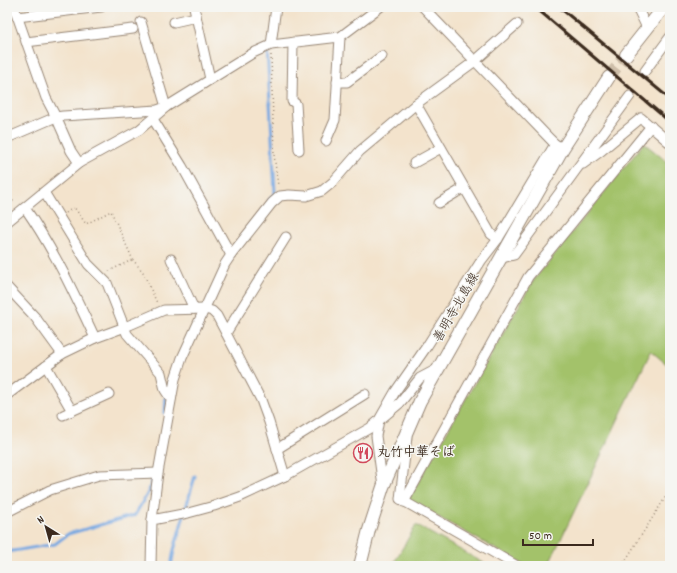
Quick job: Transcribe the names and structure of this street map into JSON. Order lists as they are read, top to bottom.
{
  "streets": {
    "main road": ["善明寺北島線"]
  },
  "places": {
    "restaurant": ["丸竹中華そば"]
  },
  "scale_bar": "50 m",
  "north": "top left"
}
